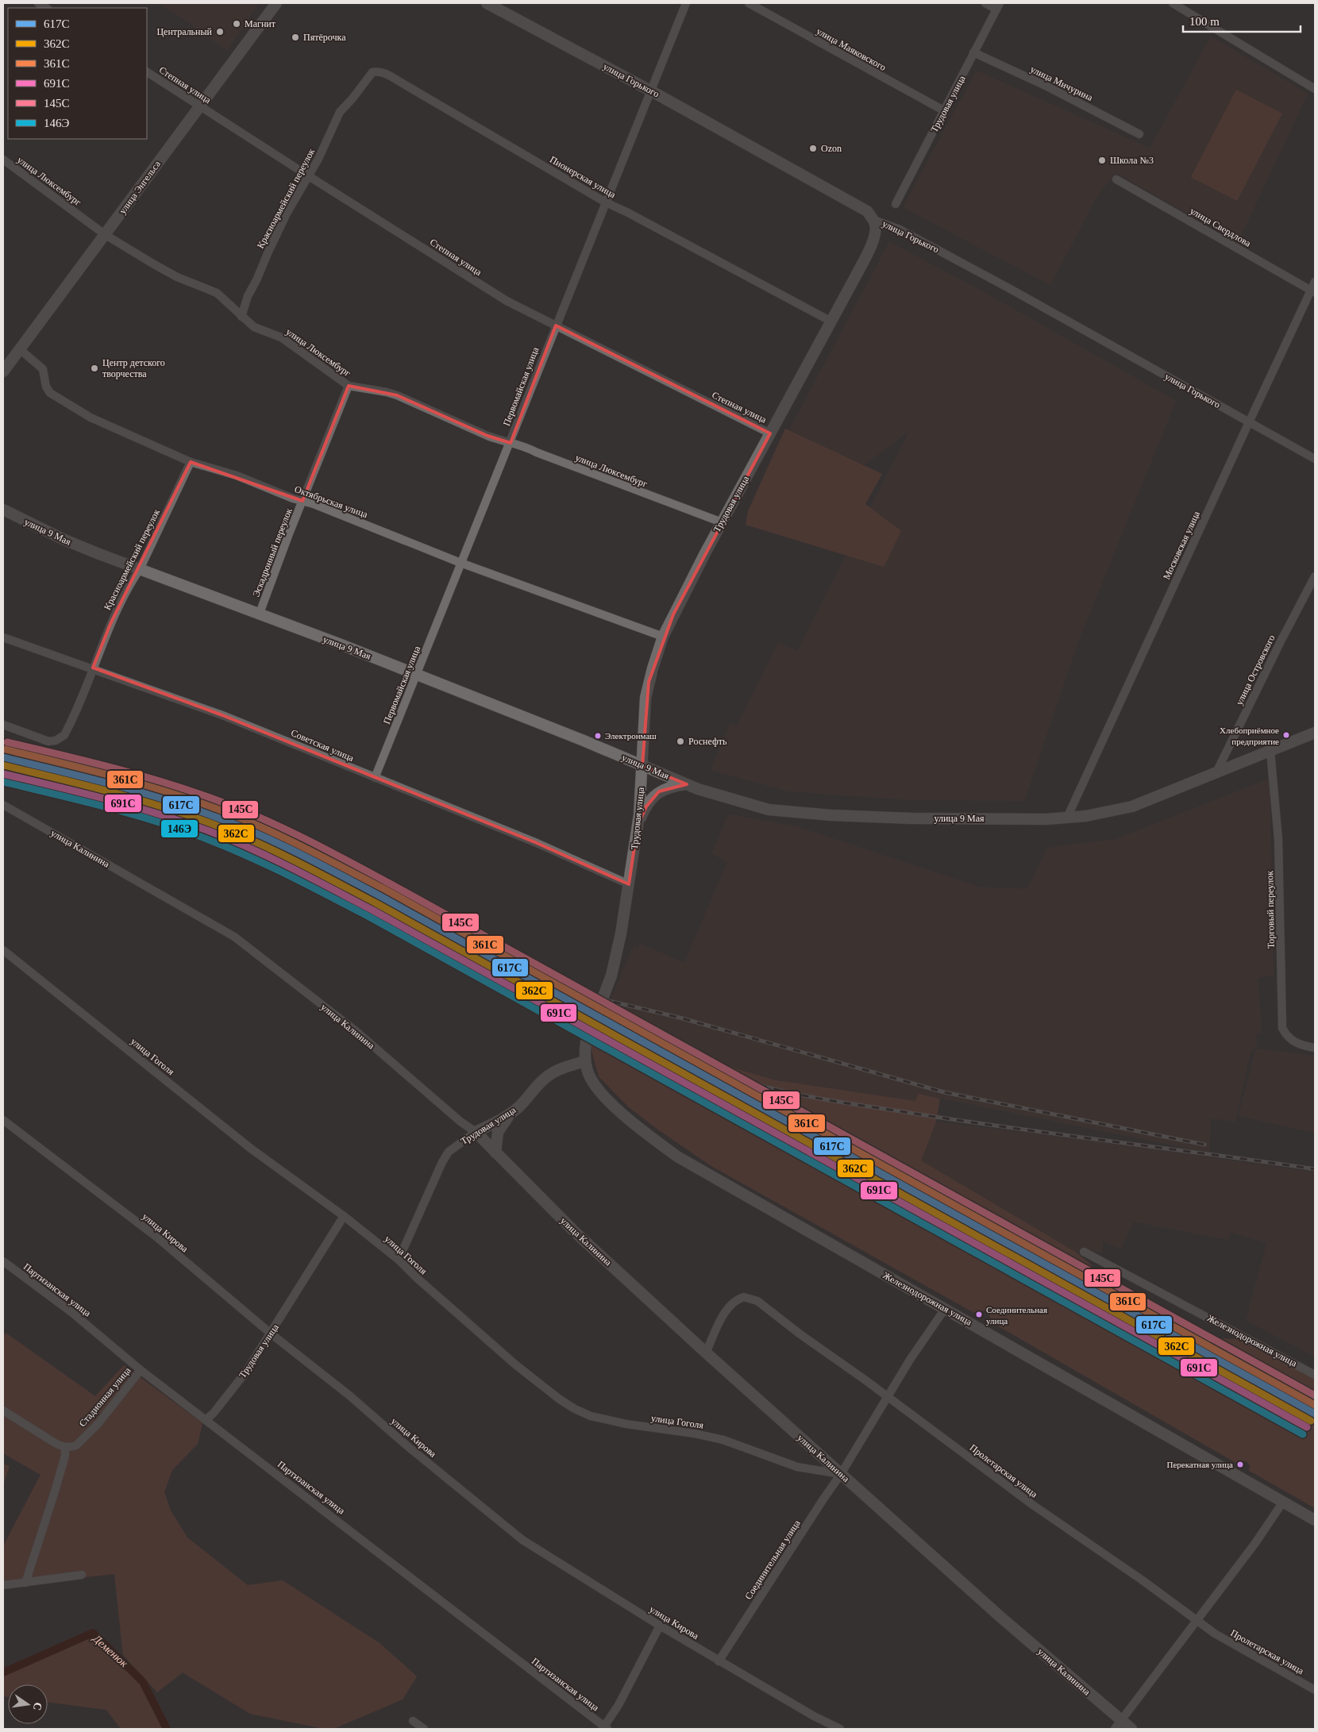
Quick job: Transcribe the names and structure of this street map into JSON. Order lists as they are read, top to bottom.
{
  "streets": {
    "street": [
      "улица Маяковского",
      "улица Горького",
      "улица Мичурина",
      "Степная улица",
      "Трудовая улица",
      "Пионерская улица",
      "улица Люксембург",
      "улица Энгельса",
      "Красноармейский переулок",
      "улица Свердлова",
      "Первомайская улица",
      "Октябрьская улица",
      "улица 9 Мая",
      "Московская улица",
      "Эскадронный переулок",
      "улица Островского",
      "Советская улица",
      "улица Калинина",
      "Торговый переулок",
      "улица Гоголя",
      "улица Кирова",
      "Партизанская улица",
      "Железнодорожная улица",
      "Стадионная улица",
      "Пролетарская улица",
      "Соединительная улица"
    ]
  },
  "crossings": [
    ["улица Маяковского", "Трудовая улица"],
    ["улица Горького", "Трудовая улица"],
    ["улица Горького", "Первомайская улица"],
    ["улица Горького", "Московская улица"],
    ["улица Мичурина", "Трудовая улица"],
    ["Степная улица", "Трудовая улица"],
    ["Степная улица", "улица Энгельса"],
    ["Степная улица", "Красноармейский переулок"],
    ["Степная улица", "Первомайская улица"],
    ["Трудовая улица", "Пионерская улица"],
    ["Трудовая улица", "улица Люксембург"],
    ["Трудовая улица", "Октябрьская улица"],
    ["Трудовая улица", "улица 9 Мая"],
    ["Трудовая улица", "Советская улица"],
    ["Трудовая улица", "улица Калинина"],
    ["Трудовая улица", "улица Гоголя"],
    ["Трудовая улица", "улица Кирова"],
    ["Трудовая улица", "Партизанская улица"],
    ["Трудовая улица", "Железнодорожная улица"],
    ["Пионерская улица", "Красноармейский переулок"],
    ["Пионерская улица", "Первомайская улица"],
    ["улица Люксембург", "улица Энгельса"],
    ["улица Люксембург", "Красноармейский переулок"],
    ["улица Люксембург", "Первомайская улица"],
    ["улица Люксембург", "Эскадронный переулок"],
    ["улица Энгельса", "Октябрьская улица"],
    ["Красноармейский переулок", "Октябрьская улица"],
    ["Красноармейский переулок", "улица 9 Мая"],
    ["Красноармейский переулок", "Советская улица"],
    ["улица Свердлова", "Московская улица"],
    ["Первомайская улица", "Октябрьская улица"],
    ["Первомайская улица", "улица 9 Мая"],
    ["Первомайская улица", "Советская улица"],
    ["Октябрьская улица", "Эскадронный переулок"],
    ["улица 9 Мая", "Московская улица"],
    ["улица 9 Мая", "Эскадронный переулок"],
    ["улица 9 Мая", "улица Островского"],
    ["улица 9 Мая", "Торговый переулок"],
    ["улица Калинина", "улица Гоголя"],
    ["улица Калинина", "Пролетарская улица"],
    ["улица Калинина", "Соединительная улица"],
    ["улица Гоголя", "Соединительная улица"],
    ["улица Кирова", "Соединительная улица"],
    ["Партизанская улица", "Стадионная улица"],
    ["Железнодорожная улица", "Соединительная улица"],
    ["Пролетарская улица", "Соединительная улица"]
  ],
  "water": ["Деменюк"],
  "places": [
    "Магнит",
    "Центральный",
    "Пятёрочка",
    "Ozon",
    "Школа №3",
    "Центр детского творчества",
    "Хлебоприёмное предприятие",
    "Электронмаш",
    "Роснефть",
    "Соединительная улица",
    "Перекатная улица"
  ],
  "lines": [
    "transit line 145С",
    "transit line 361С",
    "transit line 617C",
    "transit line 362С",
    "transit line 691С",
    "transit line 146Э"
  ],
  "legend": [
    "617C",
    "362С",
    "361С",
    "691С",
    "145С",
    "146Э"
  ],
  "scale_bar": "100 m",
  "north": "right"
}
